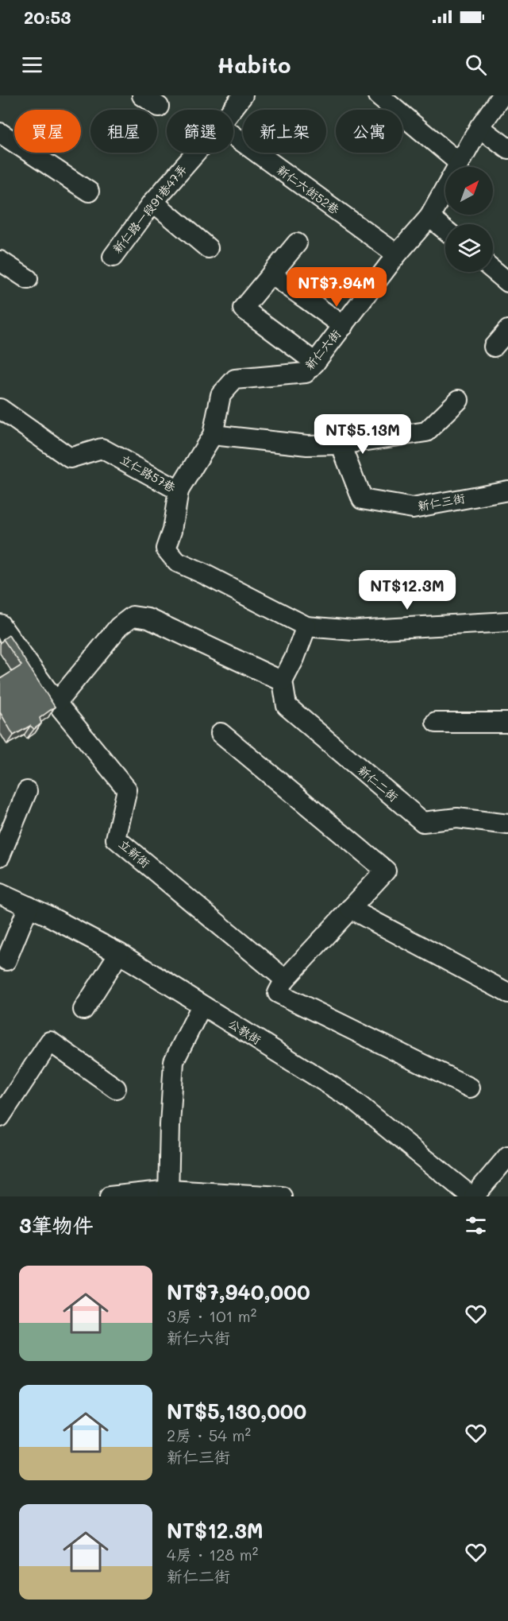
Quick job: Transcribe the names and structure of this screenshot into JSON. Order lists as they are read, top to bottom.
{
  "streets": {
    "street": [
      "新仁六街52巷",
      "新仁路一段91巷47弄",
      "新仁六街",
      "立仁路57巷",
      "新仁三街",
      "新仁二街",
      "立新街",
      "公教街"
    ]
  },
  "crossings": [
    ["新仁六街52巷", "新仁六街"],
    ["新仁六街", "立仁路57巷"]
  ],
  "north": "top right",
  "page": {
    "status": "20:53",
    "header": "Habito",
    "chip": [
      "買屋",
      "租屋",
      "篩選",
      "新上架",
      "公寓"
    ],
    "price": ["NT$7.94M", "NT$5.13M", "NT$12.3M"],
    "heading": "3筆物件",
    "list": [
      {
        "name": "NT$7,940,000",
        "note": "3房 · 101 m² · 新仁六街"
      },
      {
        "name": "NT$5,130,000",
        "note": "2房 · 54 m² · 新仁三街"
      },
      {
        "name": "NT$12.3M",
        "note": "4房 · 128 m² · 新仁二街"
      }
    ]
  }
}
